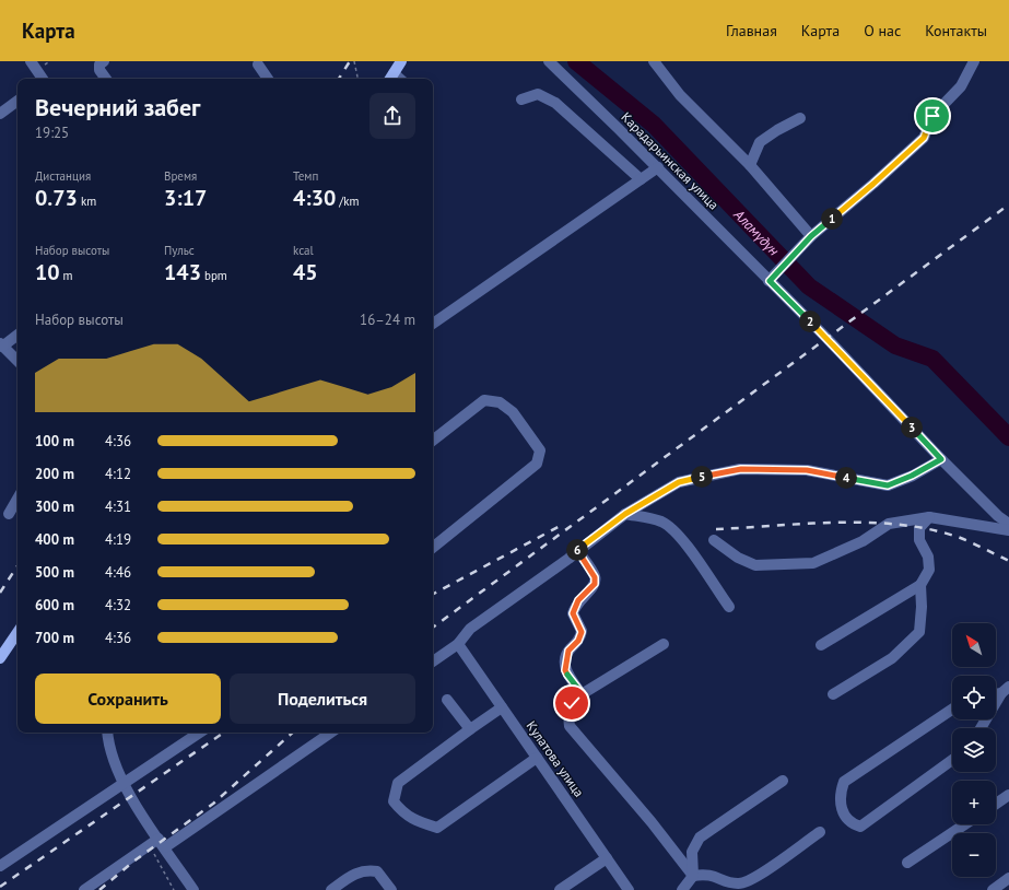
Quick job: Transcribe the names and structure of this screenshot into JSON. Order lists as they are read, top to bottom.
{
  "streets": {
    "street": ["Карадарьинская улица", "Кулатова улица"]
  },
  "water": ["Аламүдүн"],
  "north": "top left",
  "page": {
    "header": "Карта",
    "nav": [
      "Главная",
      "Карта",
      "О нас",
      "Контакты"
    ],
    "heading": ["Вечерний забег", "19:25"],
    "stats": [
      ["Дистанция", "0.73 km"],
      ["Время", "3:17"],
      ["Темп", "4:30 /km"],
      ["Набор высоты", "10 m"],
      ["Пульс", "143 bpm"],
      ["kcal", "45"]
    ],
    "pins": [
      "1",
      "2",
      "3",
      "5",
      "4",
      "6"
    ],
    "chart": ["Набор высоты", "16–24 m"],
    "list": [
      {
        "name": "100 m",
        "note": "4:36"
      },
      {
        "name": "200 m",
        "note": "4:12"
      },
      {
        "name": "300 m",
        "note": "4:31"
      },
      {
        "name": "400 m",
        "note": "4:19"
      },
      {
        "name": "500 m",
        "note": "4:46"
      },
      {
        "name": "600 m",
        "note": "4:32"
      },
      {
        "name": "700 m",
        "note": "4:36"
      }
    ],
    "map_buttons": ["+", "−"],
    "buttons": ["Сохранить", "Поделиться"]
  }
}
